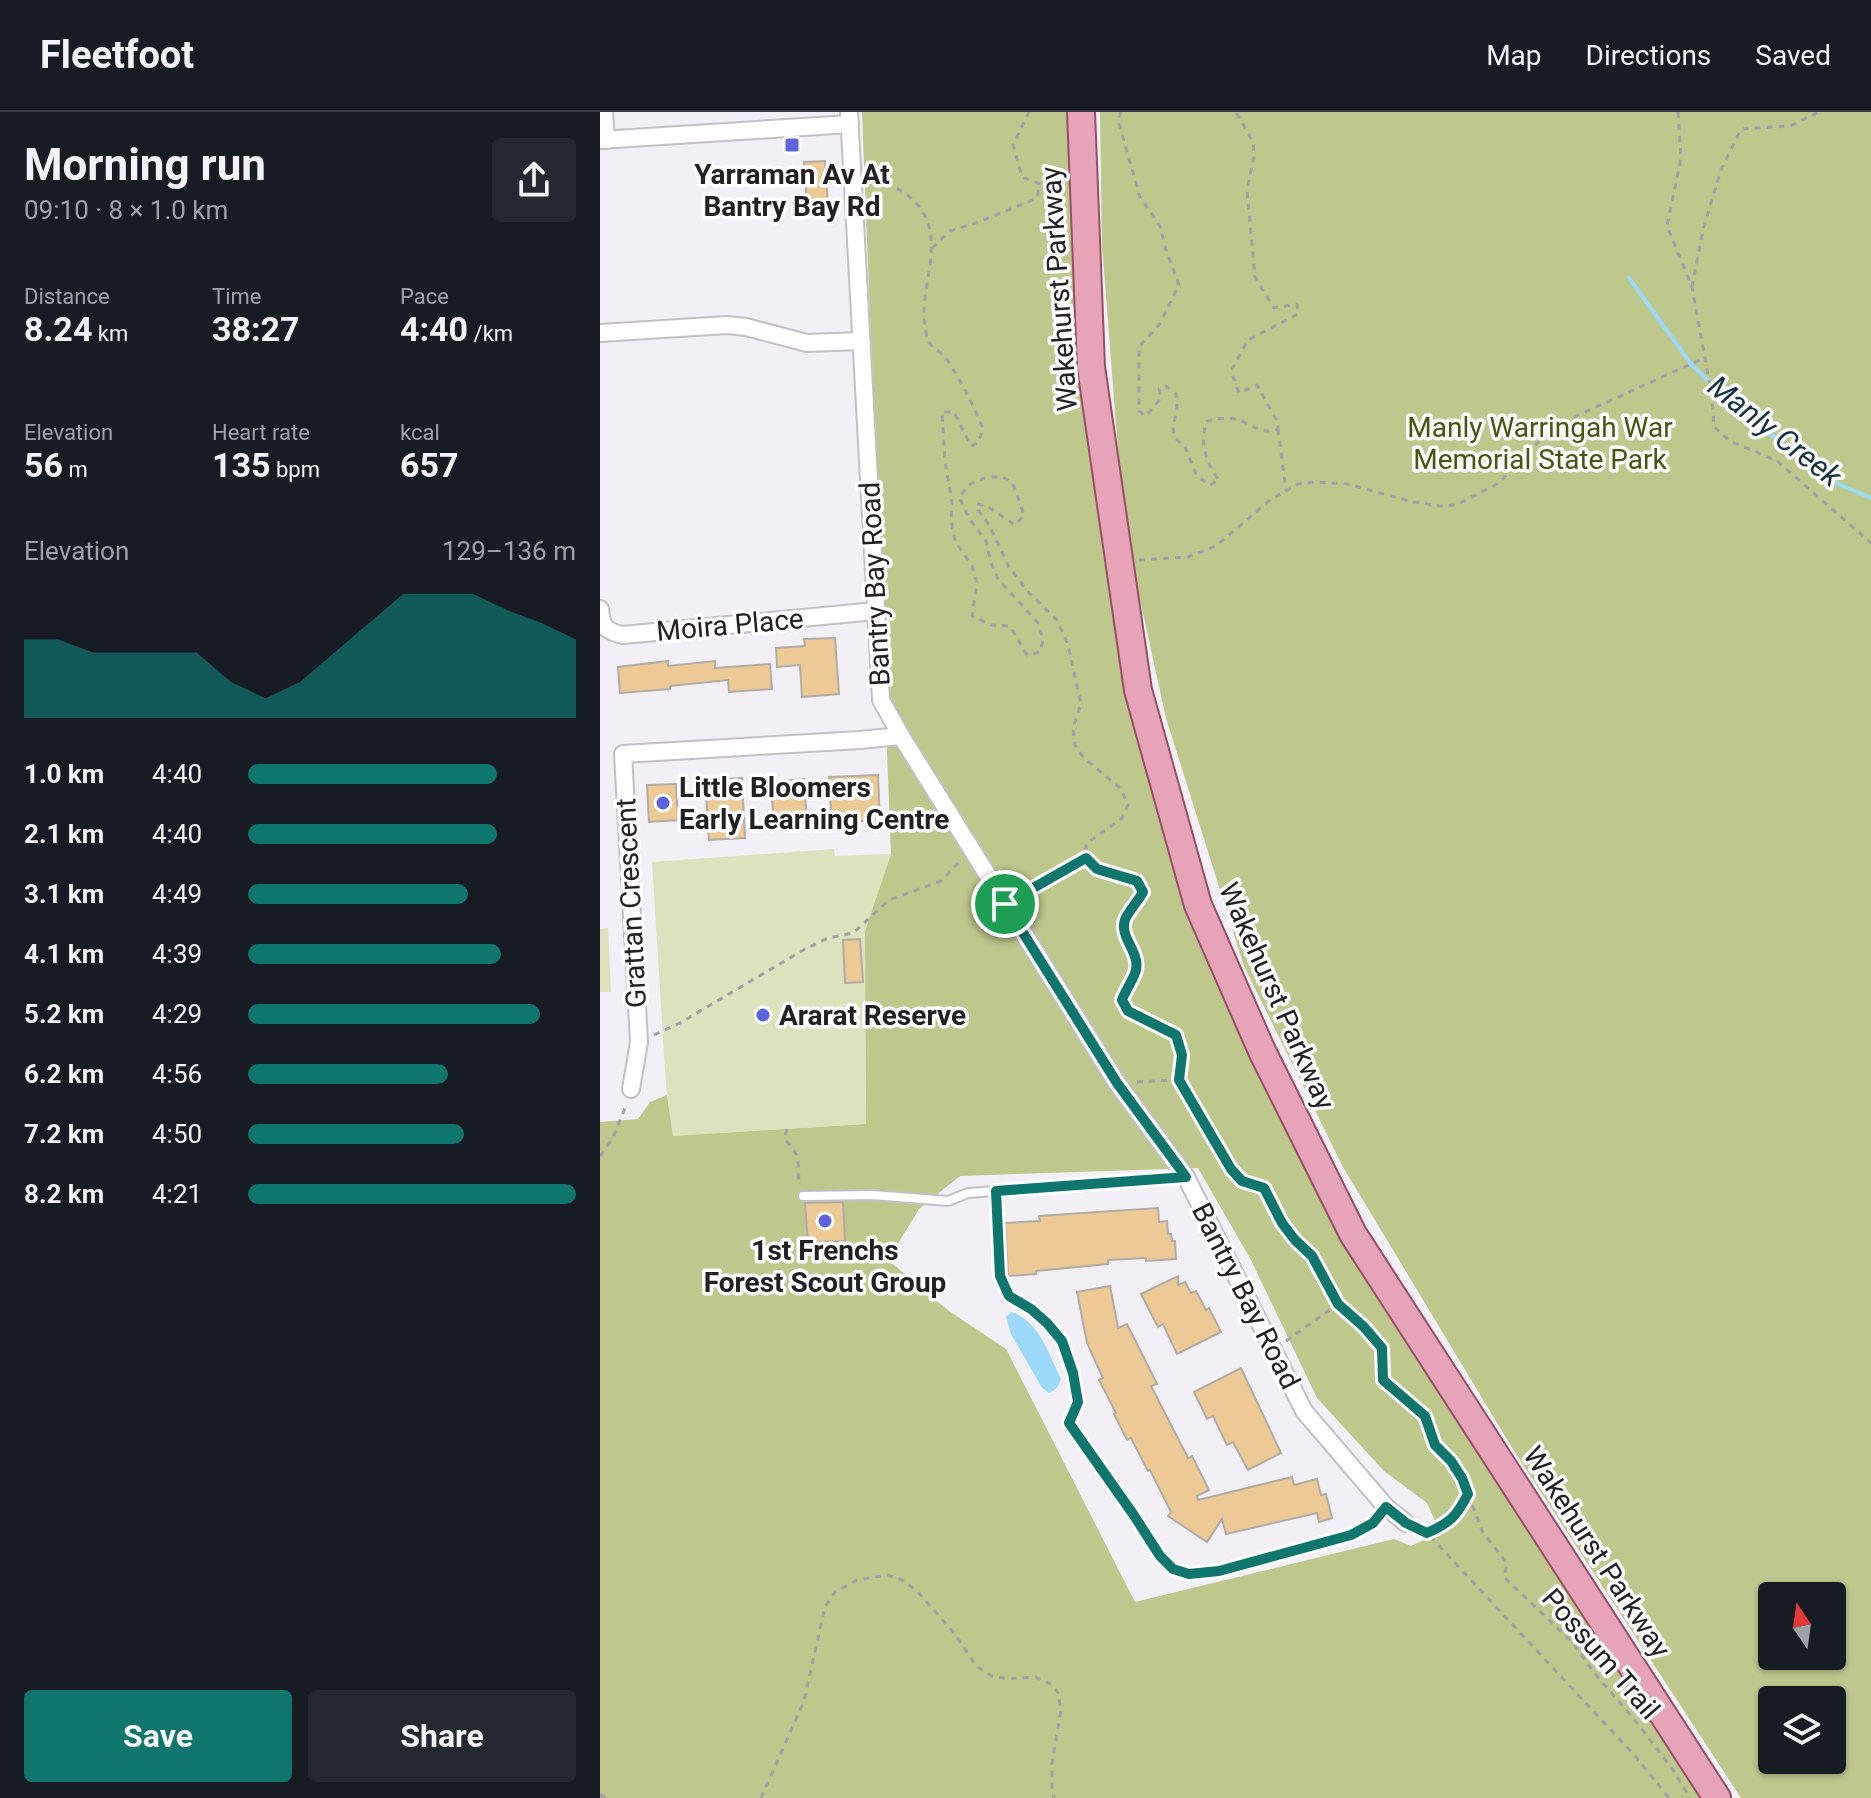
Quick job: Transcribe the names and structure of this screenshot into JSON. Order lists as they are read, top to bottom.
{
  "streets": {
    "main road": ["Wakehurst Parkway"],
    "street": ["Bantry Bay Road", "Moira Place", "Grattan Crescent"],
    "path": ["Possum Trail"]
  },
  "crossings": [
    ["Bantry Bay Road", "Moira Place"],
    ["Bantry Bay Road", "Grattan Crescent"]
  ],
  "water": ["Manly Creek"],
  "parks": ["Manly Warringah War Memorial State Park"],
  "places": {
    "transit": ["Yarraman Av At Bantry Bay Rd"],
    "other": ["Little Bloomers Early Learning Centre", "Ararat Reserve", "1st Frenchs Forest Scout Group"]
  },
  "north": "top",
  "page": {
    "header": "Fleetfoot",
    "nav": ["Map", "Directions", "Saved"],
    "heading": ["Morning run", "09:10 · 8 × 1.0 km"],
    "stats": [
      ["Distance", "8.24 km"],
      ["Time", "38:27"],
      ["Pace", "4:40 /km"],
      ["Elevation", "56 m"],
      ["Heart rate", "135 bpm"],
      ["kcal", "657"]
    ],
    "chart": ["Elevation", "129–136 m"],
    "list": [
      {
        "name": "1.0 km",
        "note": "4:40"
      },
      {
        "name": "2.1 km",
        "note": "4:40"
      },
      {
        "name": "3.1 km",
        "note": "4:49"
      },
      {
        "name": "4.1 km",
        "note": "4:39"
      },
      {
        "name": "5.2 km",
        "note": "4:29"
      },
      {
        "name": "6.2 km",
        "note": "4:56"
      },
      {
        "name": "7.2 km",
        "note": "4:50"
      },
      {
        "name": "8.2 km",
        "note": "4:21"
      }
    ],
    "buttons": ["Save", "Share"]
  }
}
